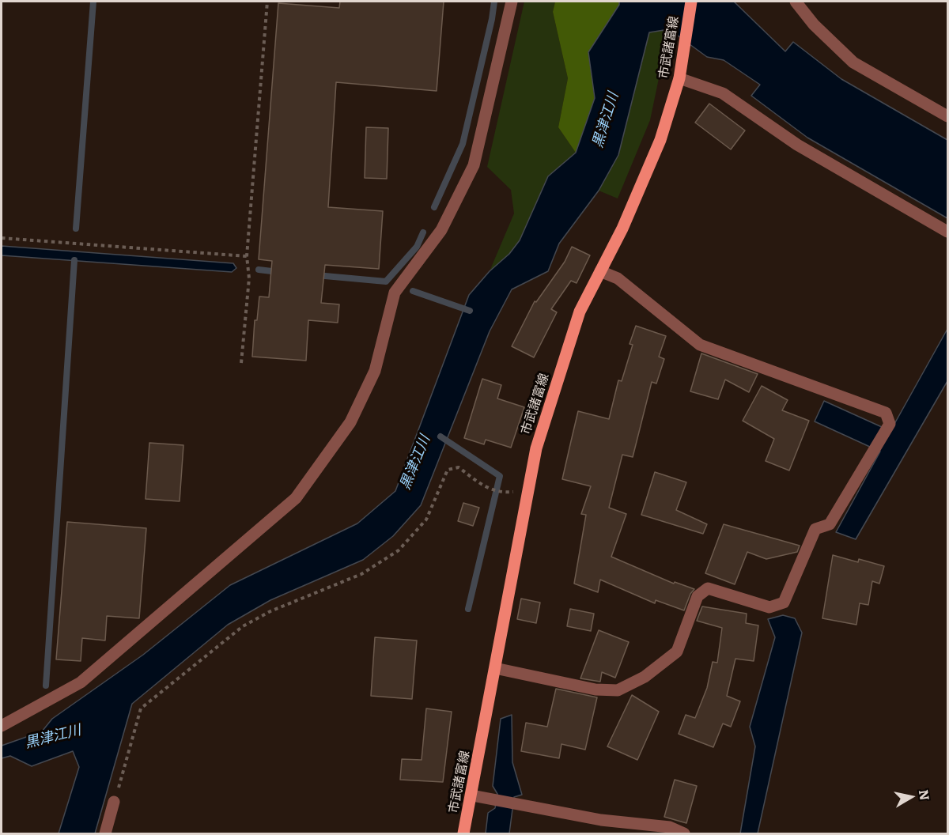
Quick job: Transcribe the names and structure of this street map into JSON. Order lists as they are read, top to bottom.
{
  "streets": {
    "main road": ["市武諸富線"]
  },
  "water": ["黒津江川"],
  "north": "right"
}
